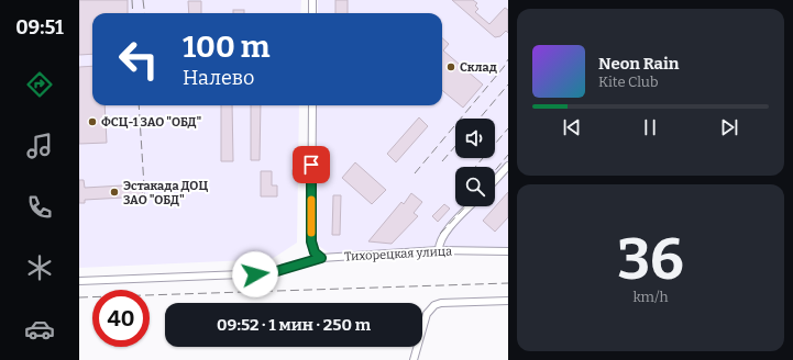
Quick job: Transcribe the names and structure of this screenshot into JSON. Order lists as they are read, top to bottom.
{
  "streets": {
    "street": ["Тихорецкая улица"]
  },
  "places": ["Склад", "ФСЦ-1 ЗАО \"ОБД\"", "Эстакада ДОЦ ЗАО \"ОБД\""],
  "page": {
    "tabs": "09:51",
    "turn": ["100 m", "Налево"],
    "song": ["Neon Rain", "Kite Club"],
    "tile": ["36", "km/h"],
    "limit": "40",
    "trip": "09:52 · 1 мин · 250 m"
  }
}
